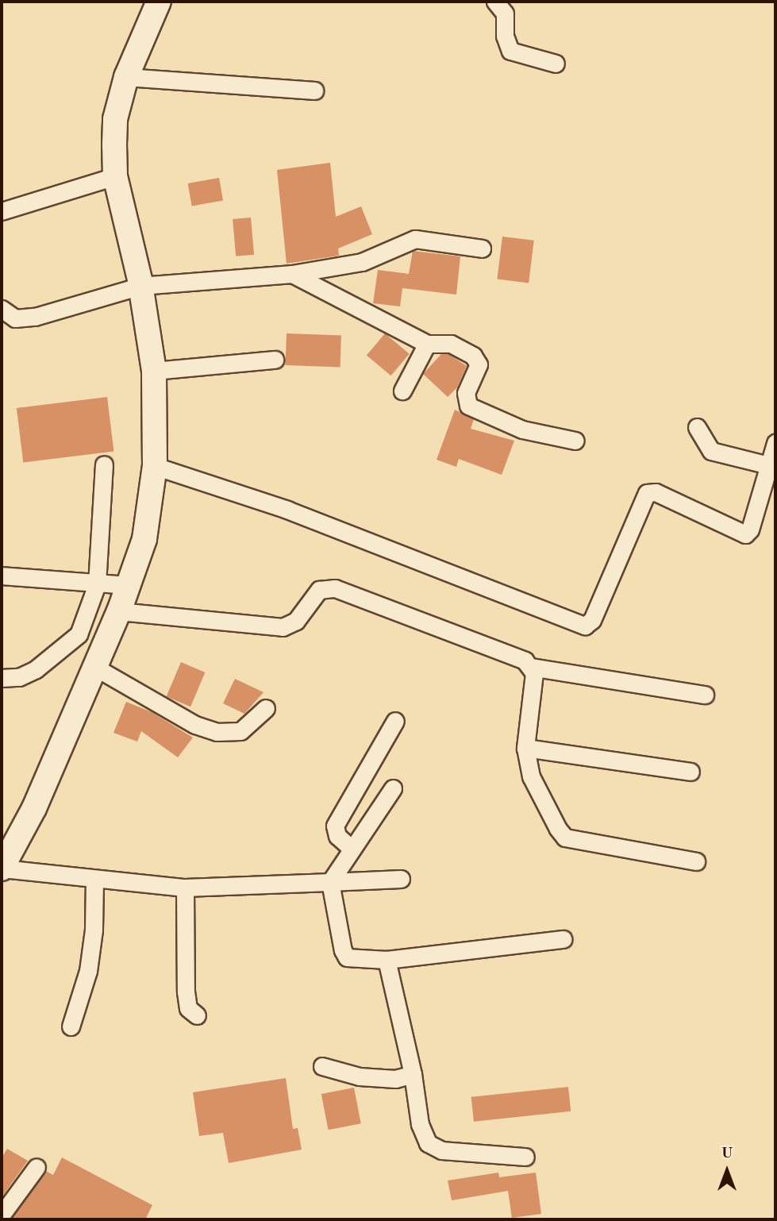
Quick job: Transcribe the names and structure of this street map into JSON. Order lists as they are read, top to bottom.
{
  "north": "top"
}
